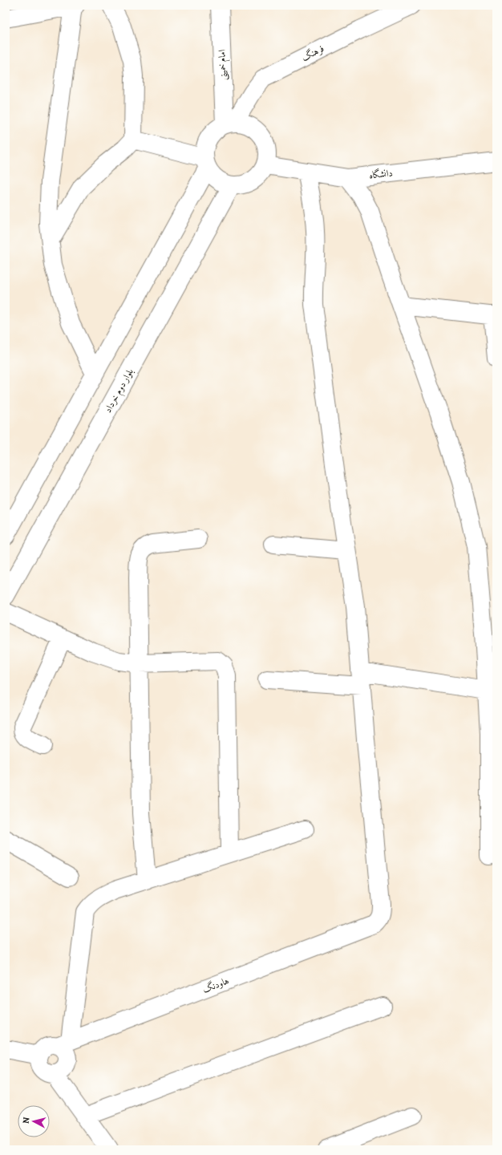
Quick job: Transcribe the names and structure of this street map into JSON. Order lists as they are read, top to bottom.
{
  "streets": {
    "street": [
      "فرهنگ",
      "امام خمینی",
      "دانشگاه",
      "بلوار دوم خرداد",
      "هاودنگ"
    ]
  },
  "crossings": [
    ["فرهنگ", "امام خمینی"],
    ["فرهنگ", "دانشگاه"],
    ["فرهنگ", "بلوار دوم خرداد"],
    ["امام خمینی", "دانشگاه"],
    ["امام خمینی", "بلوار دوم خرداد"],
    ["دانشگاه", "بلوار دوم خرداد"]
  ],
  "north": "left"
}
